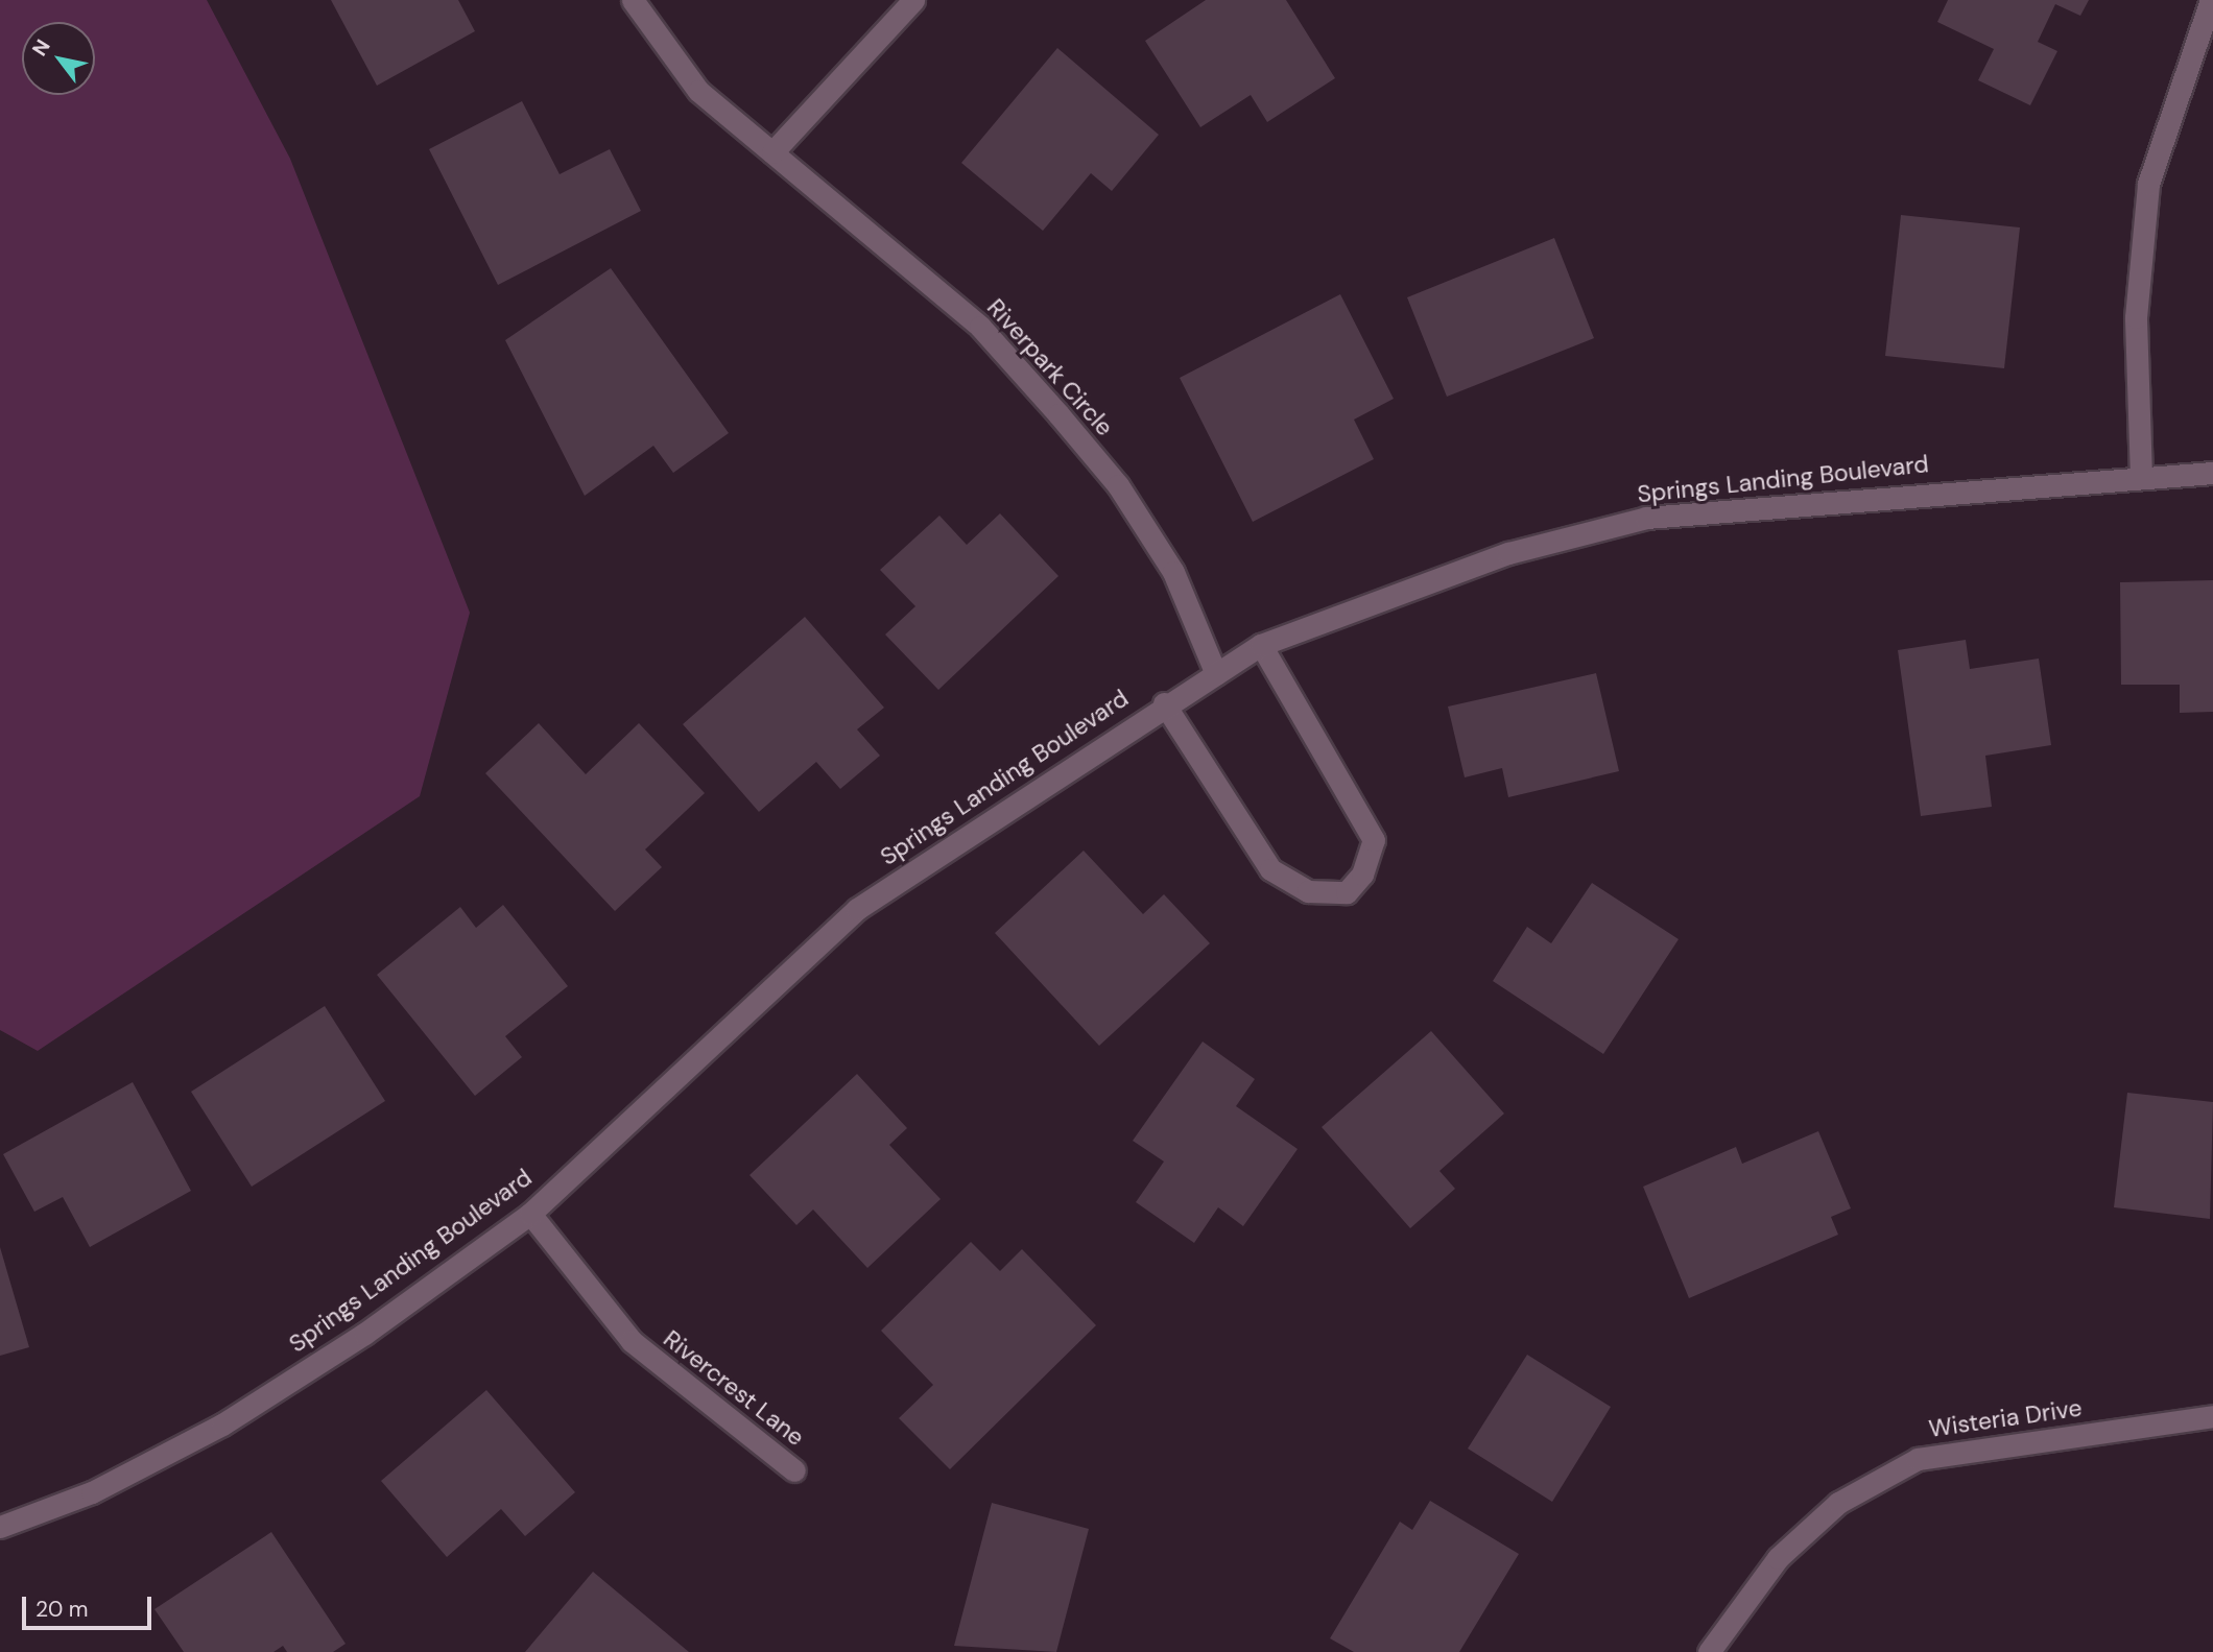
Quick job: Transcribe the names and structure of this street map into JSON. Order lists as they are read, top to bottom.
{
  "streets": {
    "street": [
      "Riverpark Circle",
      "Springs Landing Boulevard",
      "Rivercrest Lane",
      "Wisteria Drive"
    ]
  },
  "crossings": [
    ["Riverpark Circle", "Springs Landing Boulevard"],
    ["Springs Landing Boulevard", "Rivercrest Lane"]
  ],
  "scale_bar": "20 m",
  "north": "top left"
}
